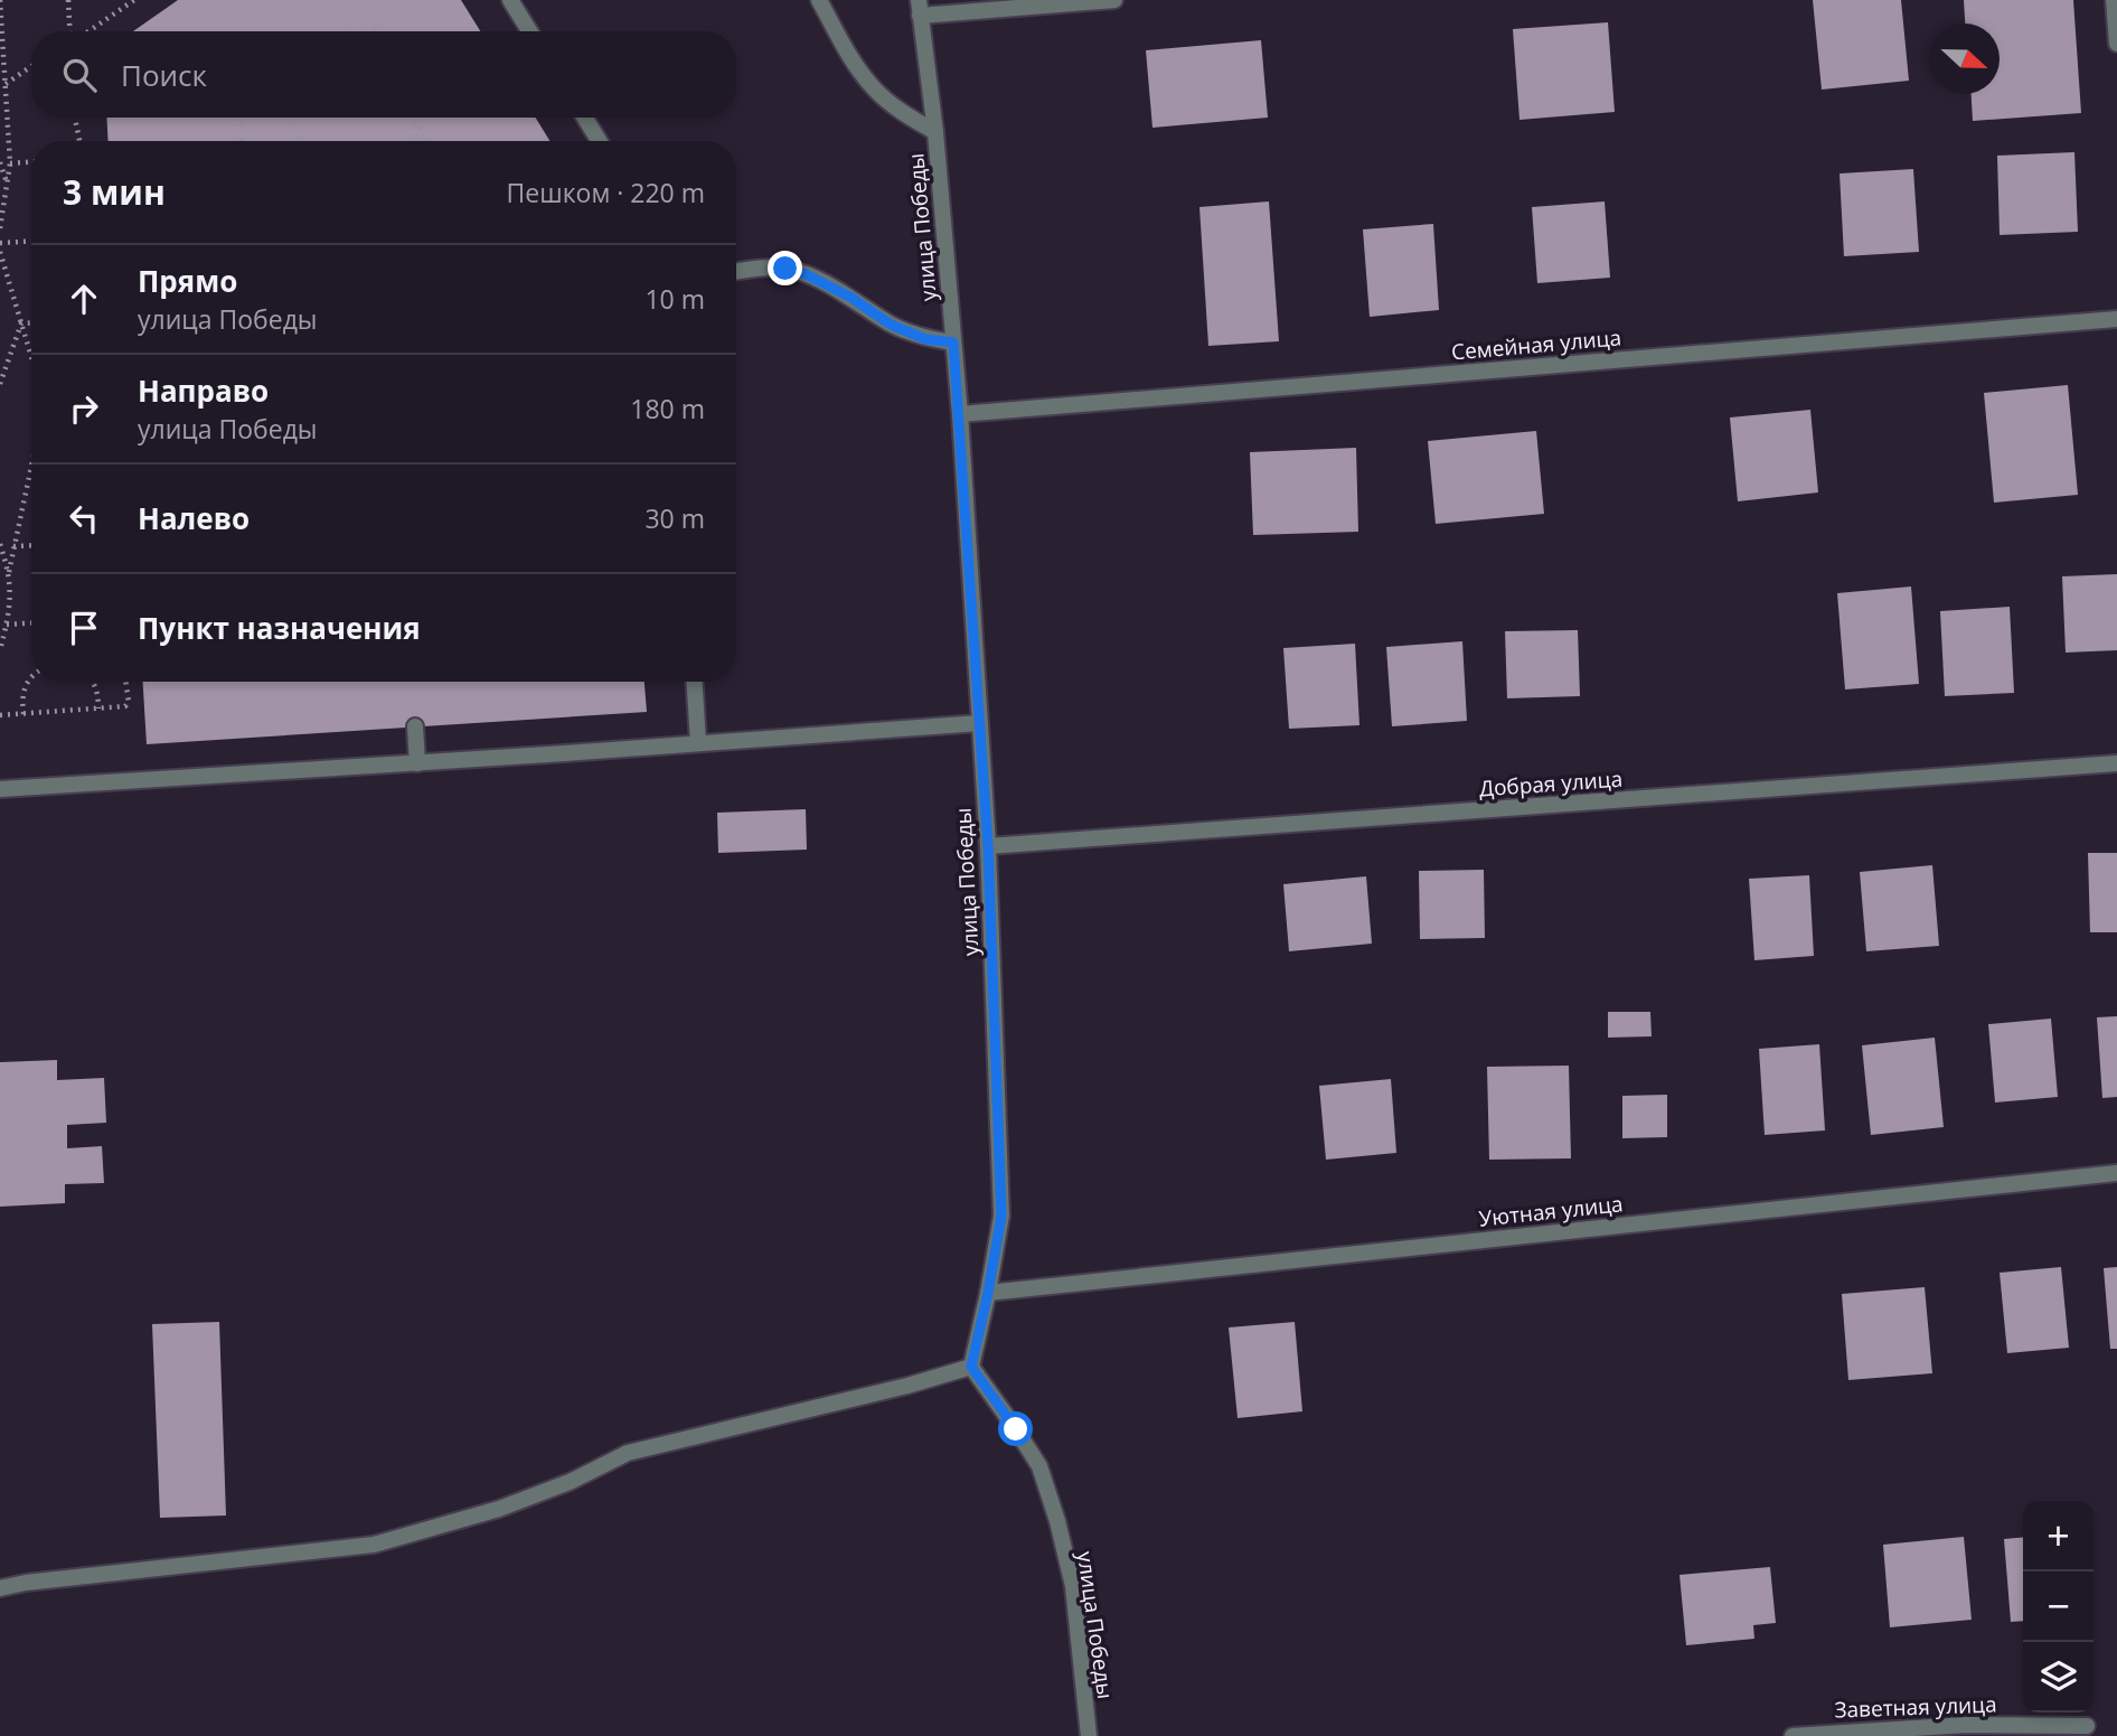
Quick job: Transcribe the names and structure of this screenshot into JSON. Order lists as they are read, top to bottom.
{
  "streets": {
    "street": [
      "улица Победы",
      "Семейная улица",
      "Добрая улица",
      "Уютная улица",
      "Заветная улица"
    ]
  },
  "crossings": [
    ["улица Победы", "Семейная улица"],
    ["улица Победы", "Добрая улица"],
    ["улица Победы", "Уютная улица"]
  ],
  "north": "right",
  "page": {
    "search": "Поиск",
    "heading": ["3 мин", "Пешком · 220 m"],
    "list": [
      ["Прямо", "улица Победы", "10 m"],
      ["Направо", "улица Победы", "180 m"],
      ["Налево", "30 m"],
      "Пункт назначения"
    ],
    "map_buttons": ["+", "−"]
  }
}
